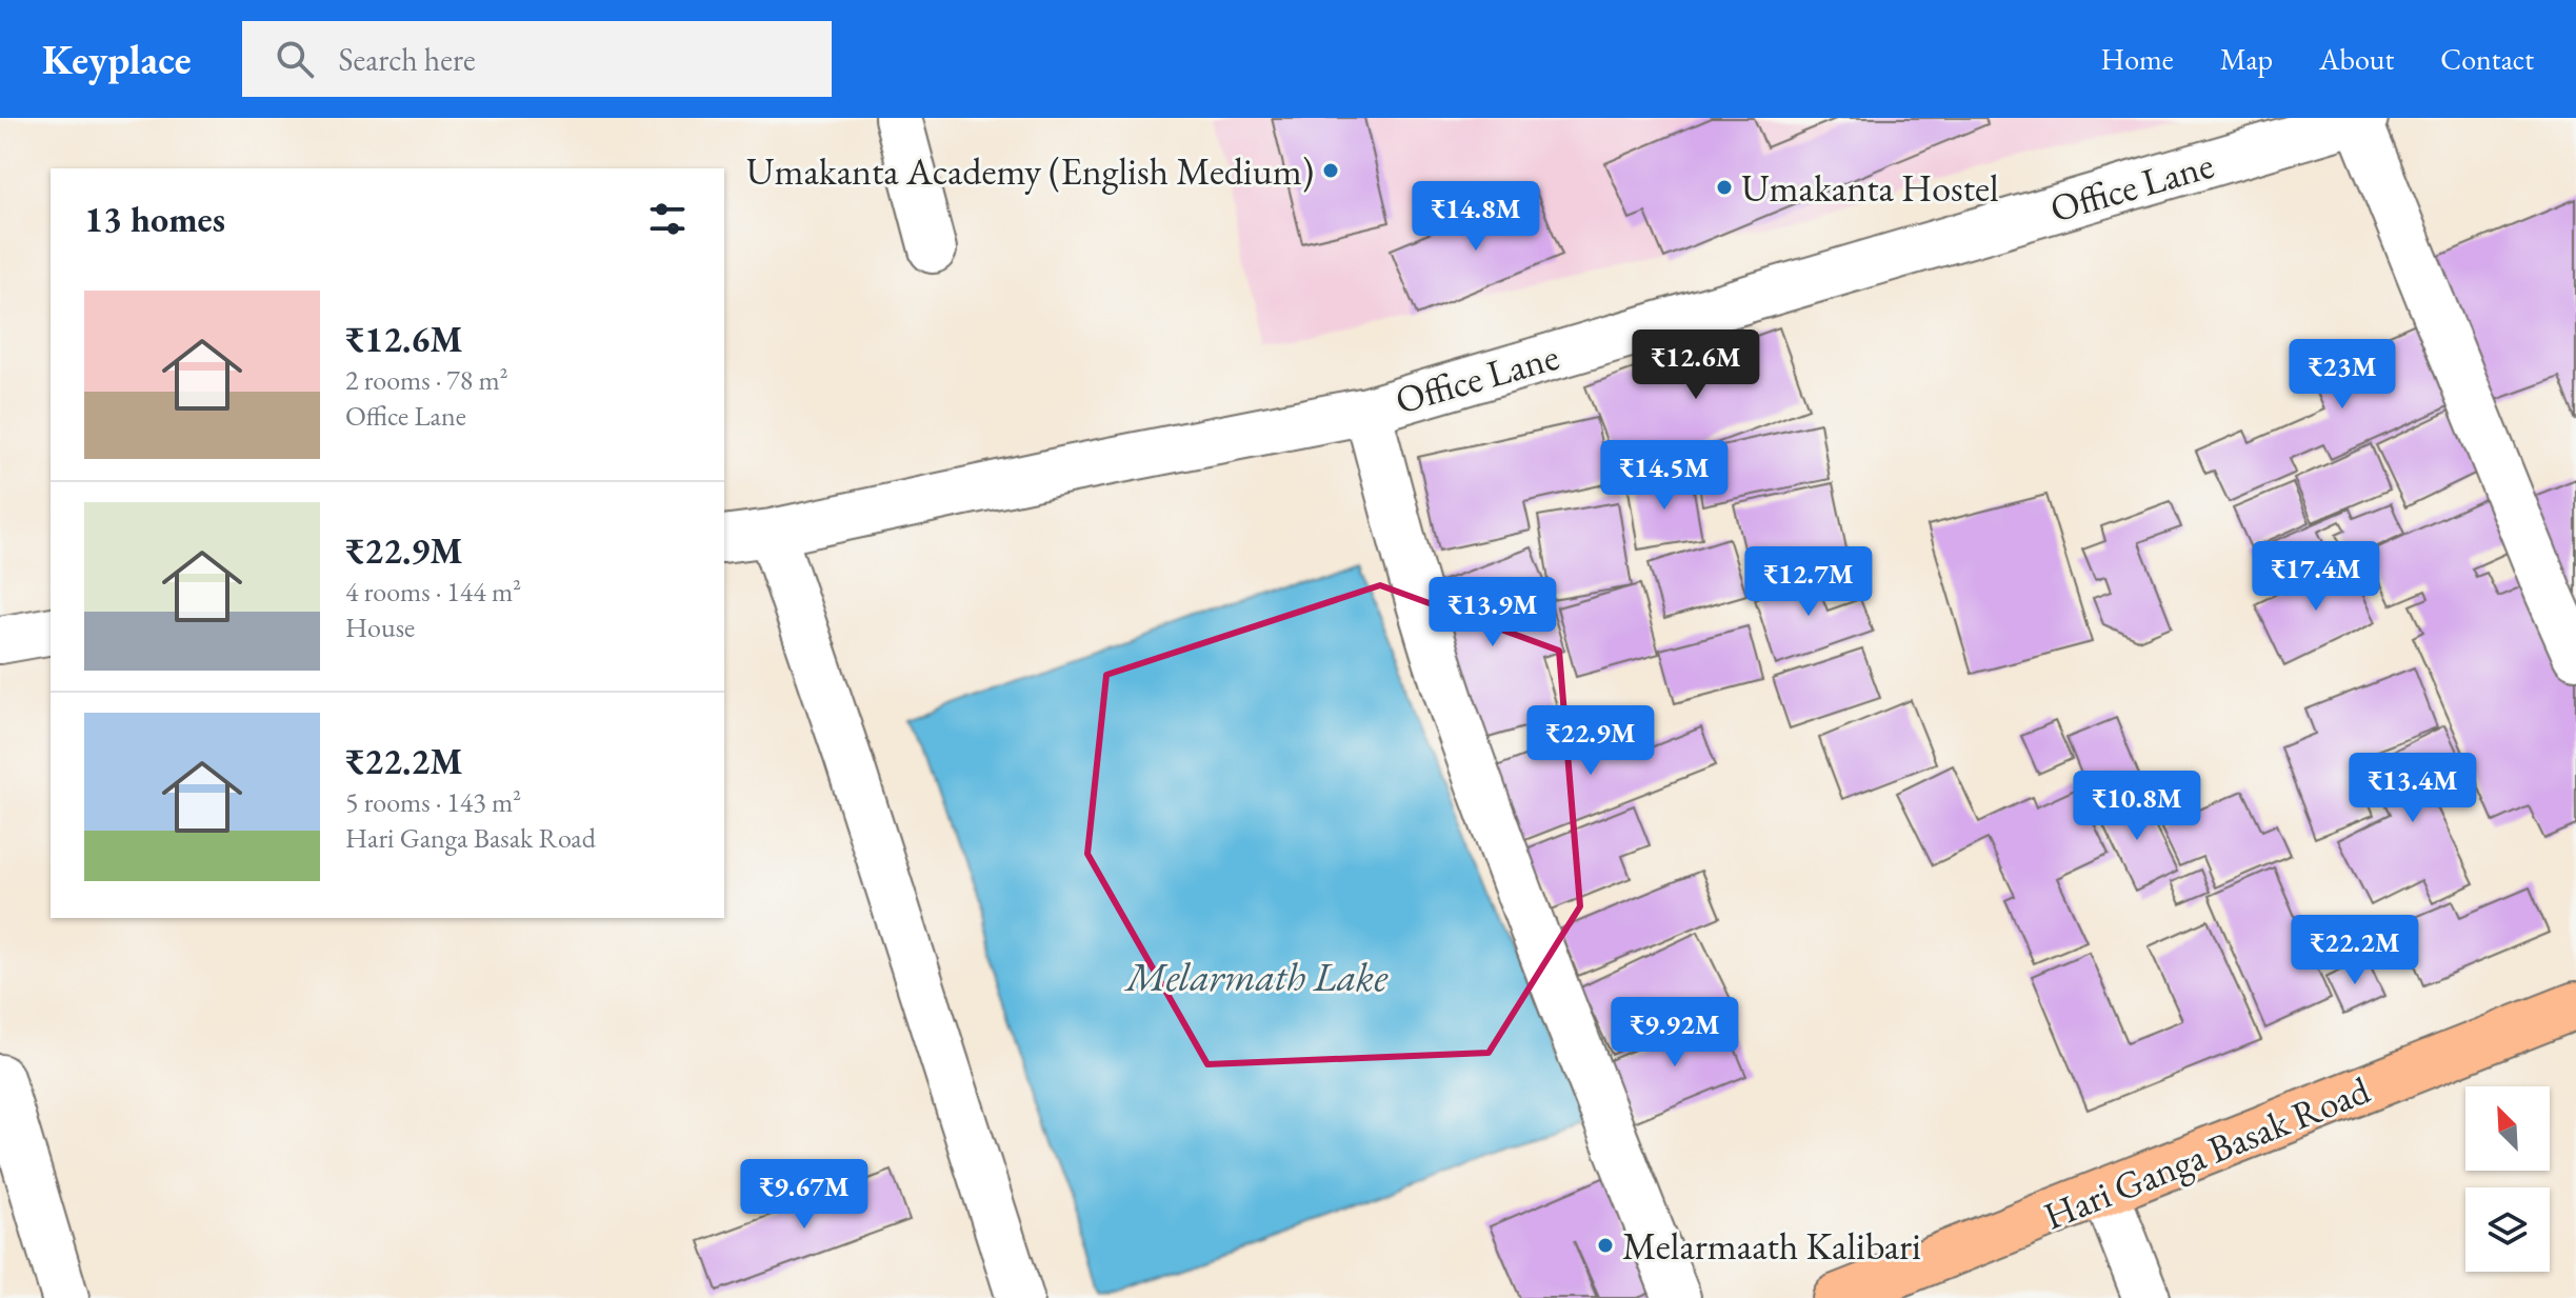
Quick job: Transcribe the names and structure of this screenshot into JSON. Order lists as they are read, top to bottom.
{
  "streets": {
    "main road": ["Hari Ganga Basak Road"],
    "street": ["Office Lane"]
  },
  "water": ["Melarmath Lake"],
  "places": ["Umakanta Academy (English Medium)", "Umakanta Hostel", "Melarmaath Kalibari"],
  "north": "top left",
  "page": {
    "header": "Keyplace",
    "search": "Search here",
    "nav": [
      "Home",
      "Map",
      "About",
      "Contact"
    ],
    "heading": "13 homes",
    "price": [
      "₹14.8M",
      "₹12.6M",
      "₹23M",
      "₹14.5M",
      "₹17.4M",
      "₹12.7M",
      "₹13.9M",
      "₹22.9M",
      "₹13.4M",
      "₹10.8M",
      "₹22.2M",
      "₹9.92M",
      "₹9.67M"
    ],
    "list": [
      {
        "name": "₹12.6M",
        "note": "2 rooms · 78 m² · Office Lane"
      },
      {
        "name": "₹22.9M",
        "note": "4 rooms · 144 m² · House"
      },
      {
        "name": "₹22.2M",
        "note": "5 rooms · 143 m² · Hari Ganga Basak Road"
      }
    ]
  }
}
